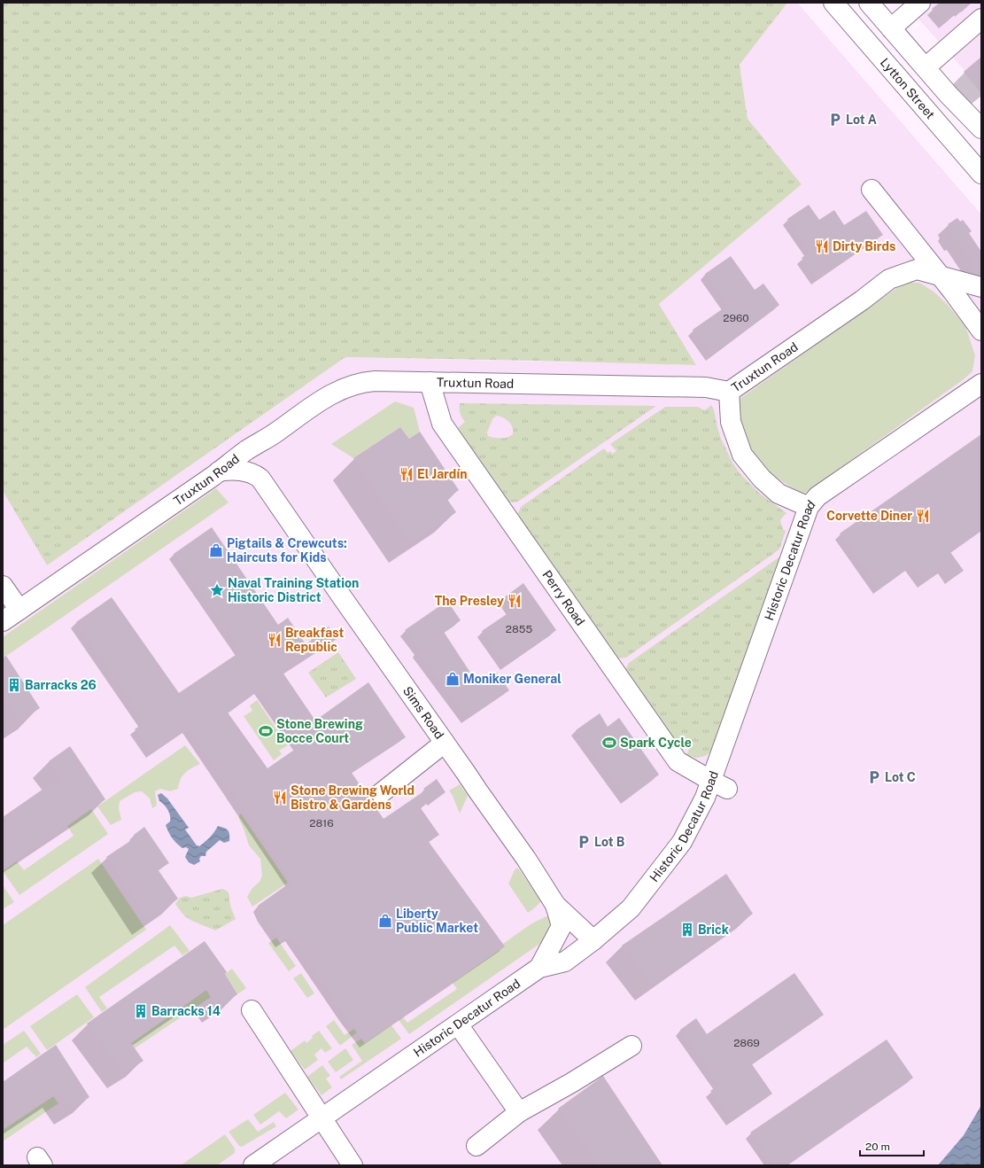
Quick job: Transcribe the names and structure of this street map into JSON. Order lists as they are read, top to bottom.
{
  "streets": {
    "street": [
      "Lytton Street",
      "Truxtun Road",
      "Historic Decatur Road",
      "Perry Road",
      "Sims Road"
    ]
  },
  "crossings": [
    ["Truxtun Road", "Perry Road"],
    ["Historic Decatur Road", "Perry Road"],
    ["Historic Decatur Road", "Sims Road"]
  ],
  "places": {
    "parking": ["Lot A", "Lot C", "Lot B"],
    "restaurant": [
      "Dirty Birds",
      "El Jardín",
      "Corvette Diner",
      "The Presley",
      "Breakfast Republic",
      "Stone Brewing World Bistro & Gardens"
    ],
    "shop": ["Pigtails & Crewcuts: Haircuts for Kids", "Moniker General", "Liberty Public Market"],
    "place": ["Naval Training Station Historic District"],
    "building": ["Barracks 26", "Brick", "Barracks 14"],
    "sports": ["Stone Brewing Bocce Court", "Spark Cycle"]
  },
  "house_numbers": [
    "2960",
    "2855",
    "2816",
    "2869"
  ],
  "scale_bar": "20 m"
}
